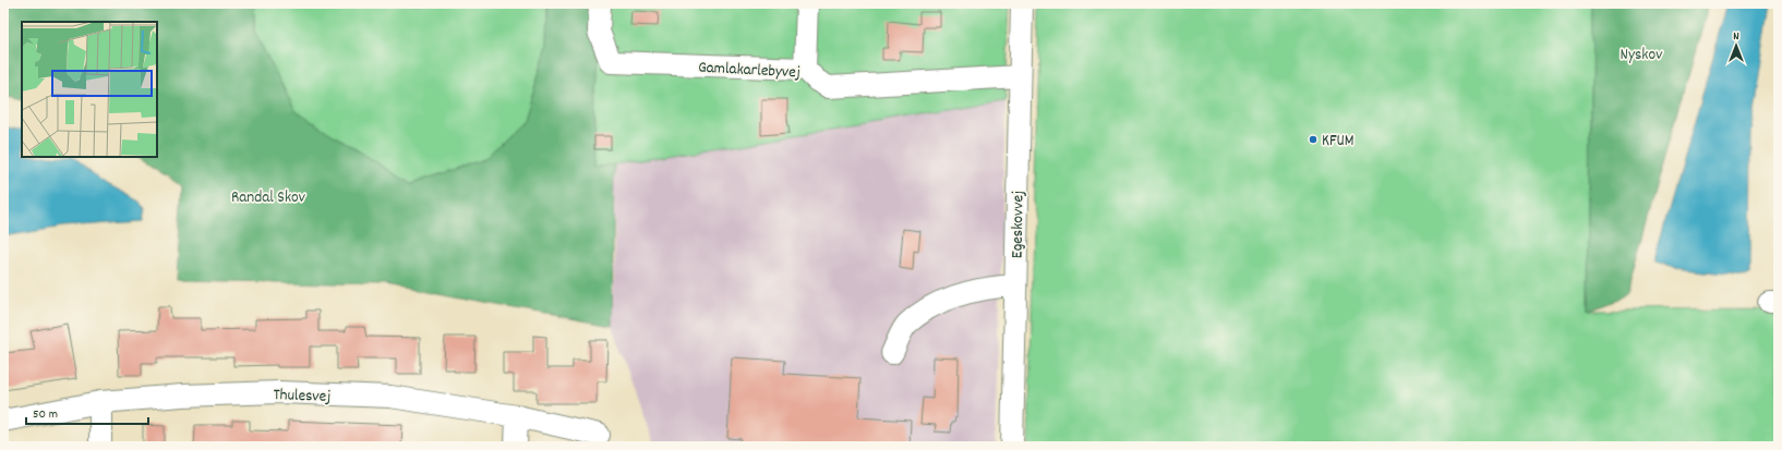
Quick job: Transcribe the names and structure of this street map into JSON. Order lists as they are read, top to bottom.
{
  "streets": {
    "street": ["Gamlakarlebyvej", "Egeskovvej", "Thulesvej"]
  },
  "crossings": [
    ["Gamlakarlebyvej", "Egeskovvej"]
  ],
  "parks": ["Nyskov", "Randal Skov"],
  "places": ["KFUM"],
  "scale_bar": "50 m",
  "north": "top"
}
